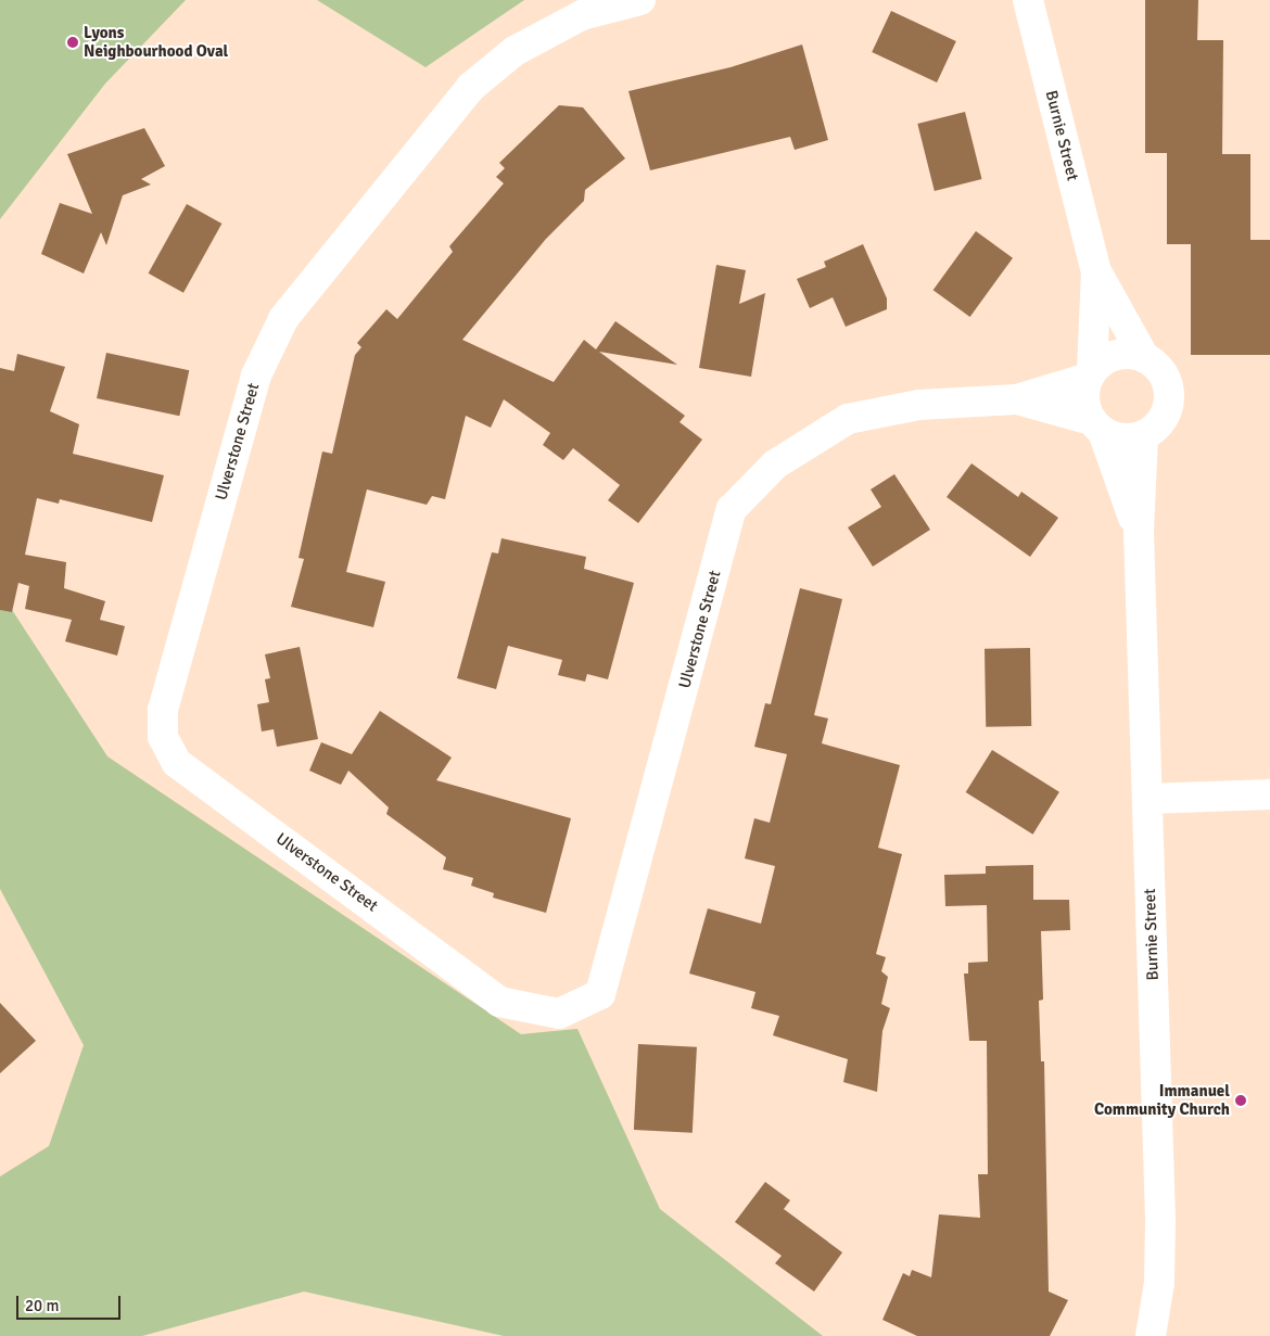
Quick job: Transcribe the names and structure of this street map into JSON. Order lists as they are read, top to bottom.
{
  "streets": {
    "street": ["Burnie Street", "Ulverstone Street"]
  },
  "crossings": [
    ["Burnie Street", "Ulverstone Street"]
  ],
  "places": ["Lyons Neighbourhood Oval", "Immanuel Community Church"],
  "scale_bar": "20 m"
}
